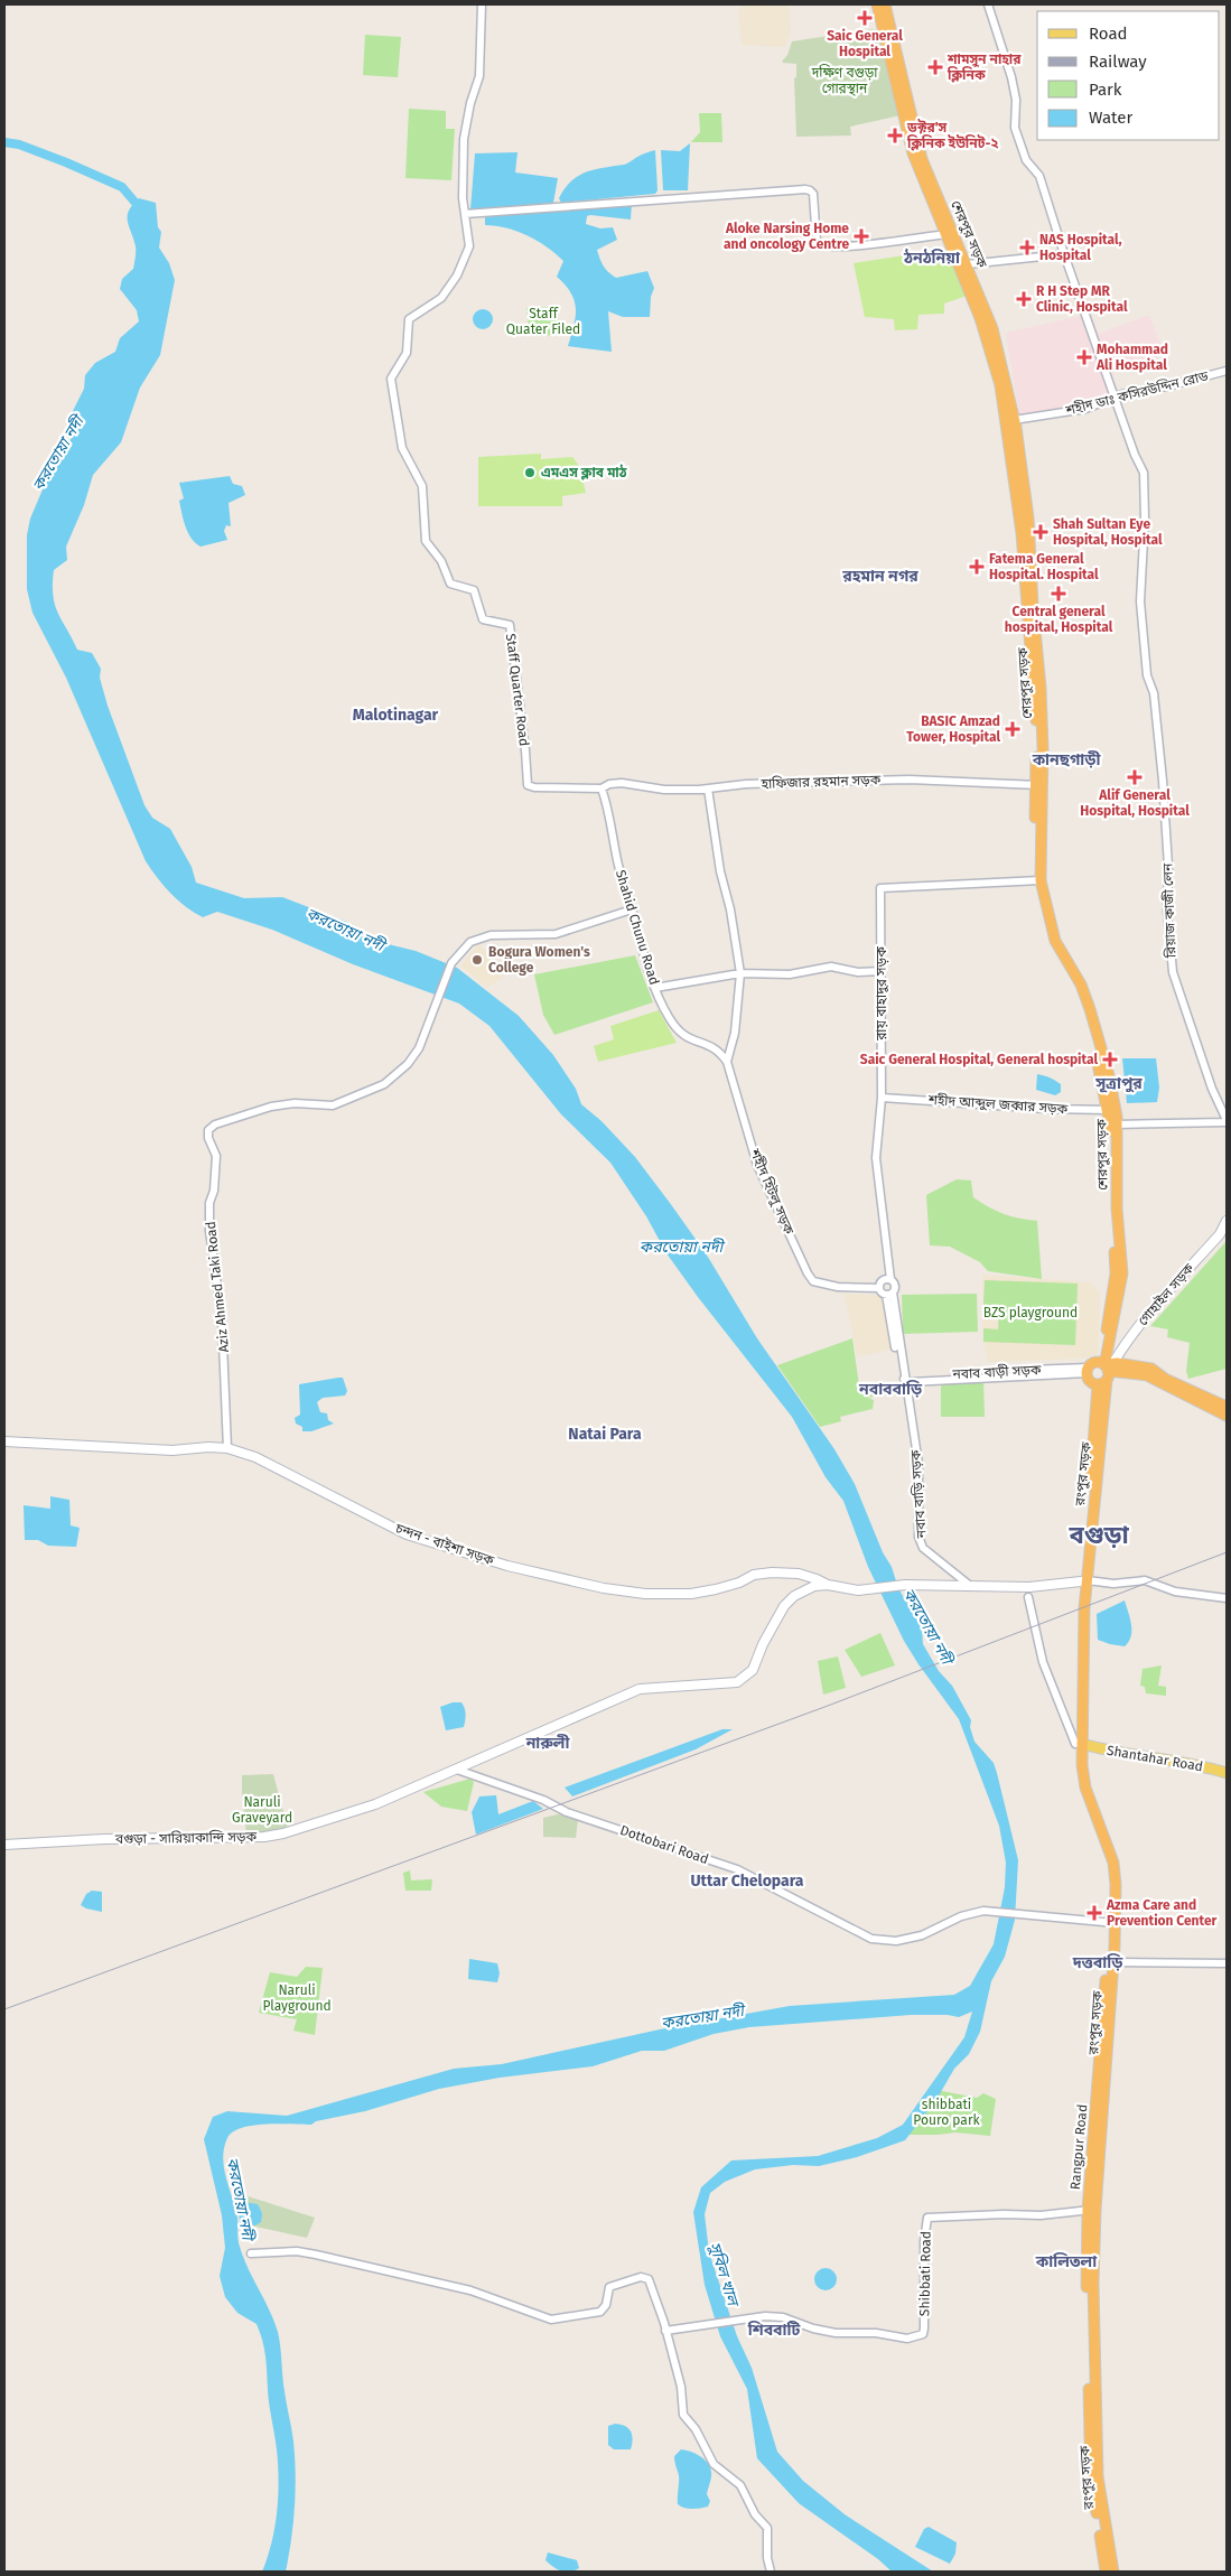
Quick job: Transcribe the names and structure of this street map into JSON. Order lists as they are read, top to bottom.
{
  "streets": {
    "highway": ["শেরপুর সড়ক", "রংপুর সড়ক", "Rangpur Road"],
    "main road": [
      "গোহাইল সড়ক",
      "চন্দন - বাইশা সড়ক",
      "Shantahar Road",
      "বগুড়া - সারিয়াকান্দি সড়ক"
    ],
    "street": [
      "শহীদ ডাঃ কসিরউদ্দিন রোড",
      "Staff Quarter Road",
      "হাফিজার রহমান সড়ক",
      "রিয়াজ কাজী লেন",
      "Shahid Chunu Road",
      "রায় বাহাদুর সড়ক",
      "শহীদ আব্দুল জব্বার সড়ক",
      "শহীদ হিটলু সড়ক",
      "Aziz Ahmed Taki Road",
      "নবাব বাড়ী সড়ক",
      "নবাব বাড়ি সড়ক",
      "Dottobari Road",
      "Shibbati Road"
    ]
  },
  "crossings": [
    ["শেরপুর সড়ক", "শহীদ ডাঃ কসিরউদ্দিন রোড"],
    ["শেরপুর সড়ক", "হাফিজার রহমান সড়ক"],
    ["শেরপুর সড়ক", "রায় বাহাদুর সড়ক"],
    ["শেরপুর সড়ক", "শহীদ আব্দুল জব্বার সড়ক"],
    ["শেরপুর সড়ক", "গোহাইল সড়ক"],
    ["শেরপুর সড়ক", "রংপুর সড়ক"],
    ["শহীদ ডাঃ কসিরউদ্দিন রোড", "রিয়াজ কাজী লেন"],
    ["Staff Quarter Road", "হাফিজার রহমান সড়ক"],
    ["Staff Quarter Road", "Shahid Chunu Road"],
    ["হাফিজার রহমান সড়ক", "Shahid Chunu Road"],
    ["Shahid Chunu Road", "শহীদ হিটলু সড়ক"],
    ["Shahid Chunu Road", "Aziz Ahmed Taki Road"],
    ["রায় বাহাদুর সড়ক", "শহীদ আব্দুল জব্বার সড়ক"],
    ["রায় বাহাদুর সড়ক", "নবাব বাড়ি সড়ক"],
    ["Aziz Ahmed Taki Road", "চন্দন - বাইশা সড়ক"],
    ["গোহাইল সড়ক", "রংপুর সড়ক"],
    ["নবাব বাড়ী সড়ক", "নবাব বাড়ি সড়ক"],
    ["রংপুর সড়ক", "Shantahar Road"],
    ["রংপুর সড়ক", "Dottobari Road"],
    ["রংপুর সড়ক", "Rangpur Road"],
    ["রংপুর সড়ক", "Shibbati Road"],
    ["চন্দন - বাইশা সড়ক", "বগুড়া - সারিয়াকান্দি সড়ক"],
    ["বগুড়া - সারিয়াকান্দি সড়ক", "Dottobari Road"],
    ["Rangpur Road", "Shibbati Road"]
  ],
  "districts": [
    "ঠনঠনিয়া",
    "রহমান নগর",
    "Malotinagar",
    "কানছগাড়ী",
    "সূত্রাপুর",
    "নবাববাড়ি",
    "Natai Para",
    "বগুড়া",
    "নারুলী",
    "Uttar Chelopara",
    "দত্তবাড়ি",
    "কালিতলা",
    "শিববাটি"
  ],
  "water": ["করতোয়া নদী", "সুবিল খাল"],
  "parks": [
    "দক্ষিণ বগুড়া গোরস্থান",
    "Staff Quater Filed",
    "BZS playground",
    "Naruli Graveyard",
    "Naruli Playground",
    "shibbati Pouro park"
  ],
  "places": {
    "health": [
      "Saic General Hospital",
      "শামসুন নাহার ক্লিনিক",
      "ডক্টর'স ক্লিনিক ইউনিট-২",
      "Aloke Narsing Home and oncology Centre",
      "NAS Hospital, Hospital",
      "R H Step MR Clinic, Hospital",
      "Mohammad Ali Hospital",
      "Shah Sultan Eye Hospital, Hospital",
      "Fatema General Hospital. Hospital",
      "Central general hospital, Hospital",
      "BASIC Amzad Tower, Hospital",
      "Alif General Hospital, Hospital",
      "Saic General Hospital, General hospital",
      "Azma Care and Prevention Center"
    ],
    "other": ["এমএস ক্লাব মাঠ", "Bogura Women's College"]
  },
  "legend": [
    "Road",
    "Railway",
    "Park",
    "Water"
  ]
}
